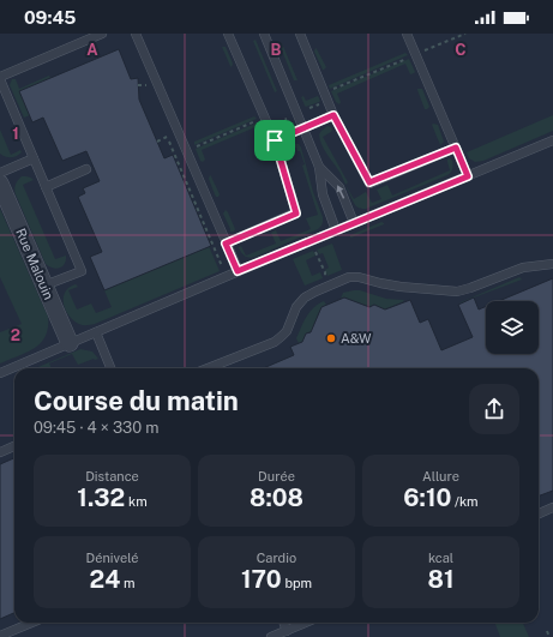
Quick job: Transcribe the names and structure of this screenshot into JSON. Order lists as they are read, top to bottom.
{
  "streets": {
    "street": ["Rue Malouin"]
  },
  "places": ["A&W"],
  "page": {
    "status": "09:45",
    "heading": ["Course du matin", "09:45 · 4 × 330 m"],
    "stats": [
      ["Distance", "1.32 km"],
      ["Durée", "8:08"],
      ["Allure", "6:10 /km"],
      ["Dénivelé", "24 m"],
      ["Cardio", "170 bpm"],
      ["kcal", "81"]
    ]
  },
  "grid": {
    "columns": ["A", "B", "C"],
    "rows": ["1", "2"]
  }
}
